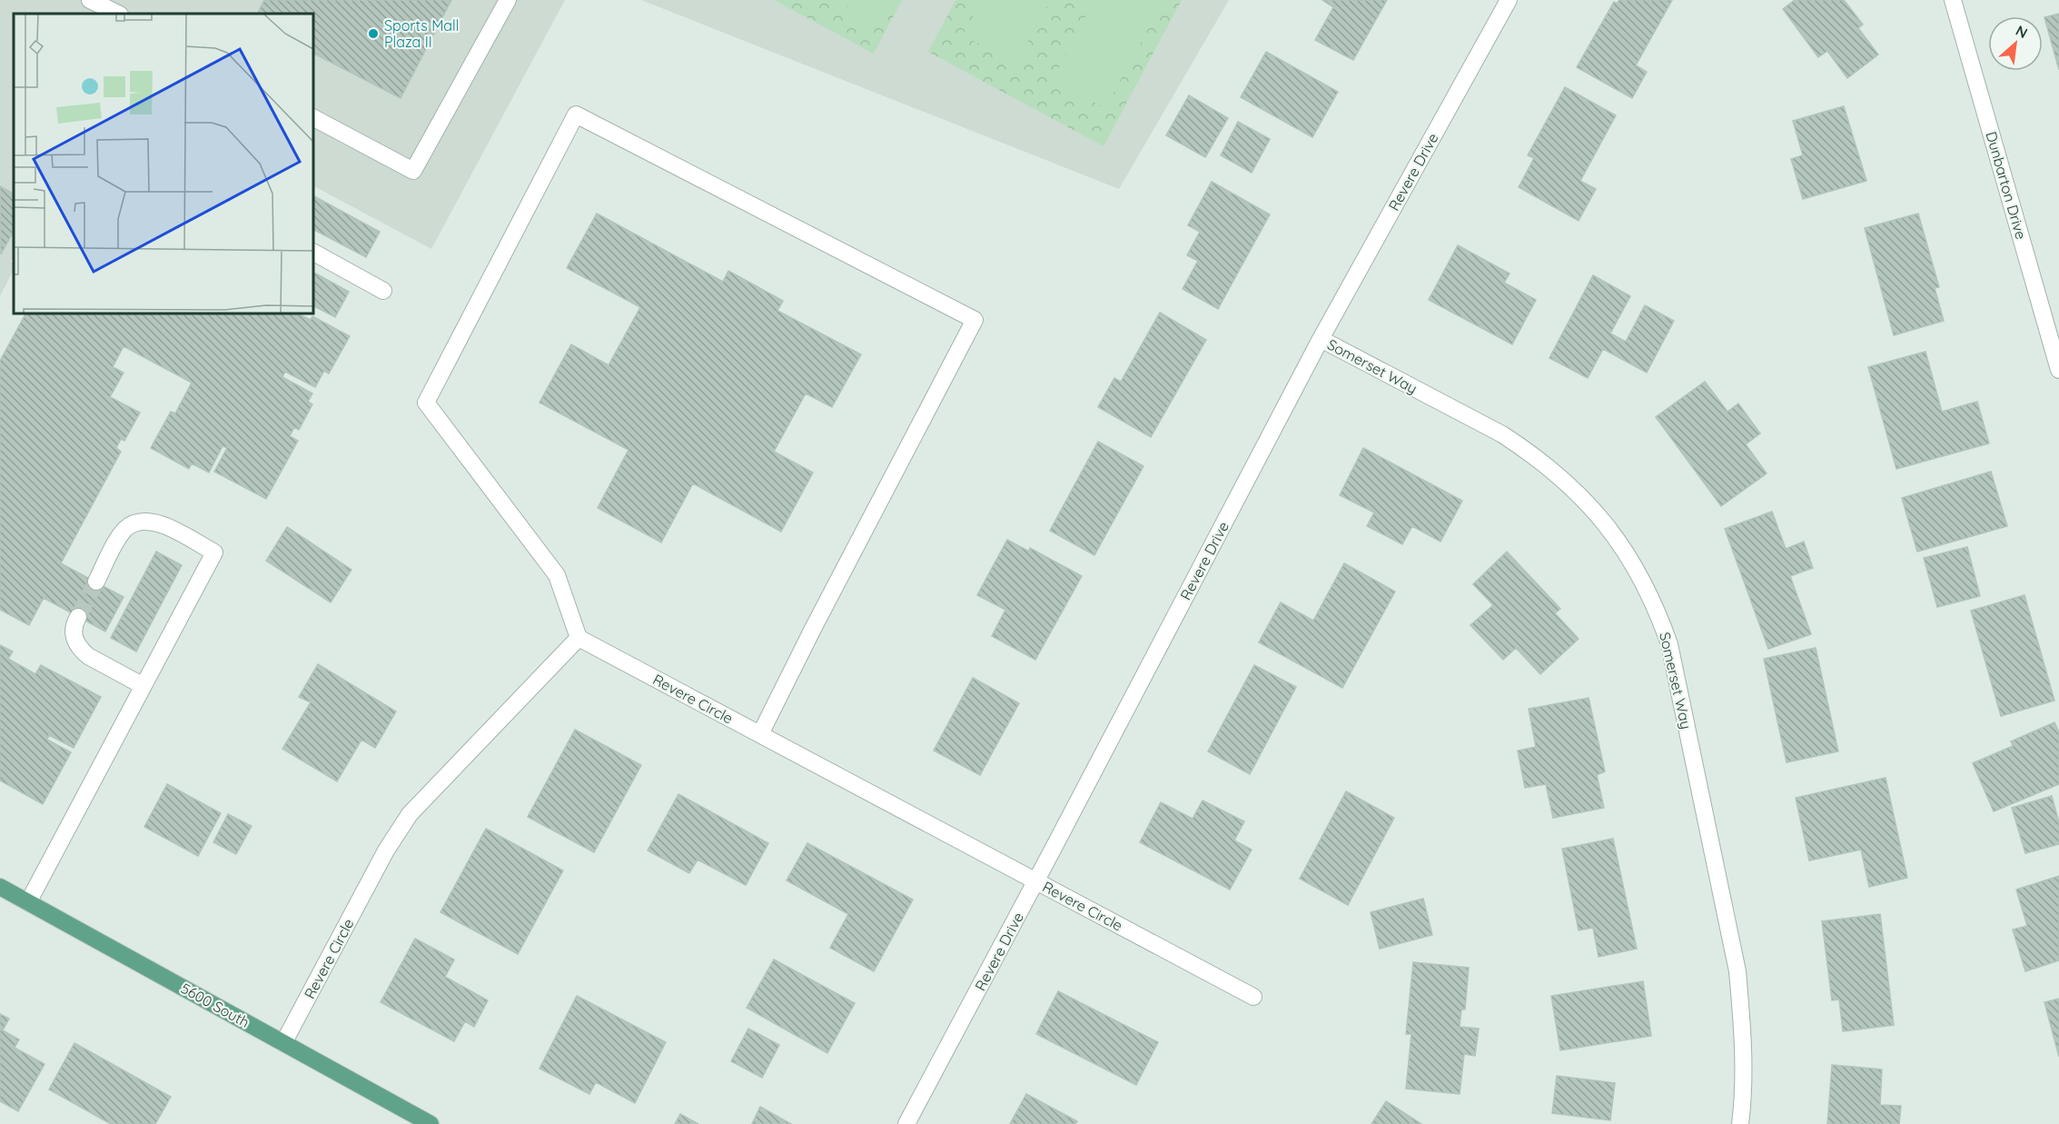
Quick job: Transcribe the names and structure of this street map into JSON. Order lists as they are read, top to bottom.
{
  "streets": {
    "main road": ["5600 South"],
    "street": [
      "Revere Drive",
      "Dunbarton Drive",
      "Somerset Way",
      "Revere Circle"
    ]
  },
  "crossings": [
    ["Revere Drive", "Somerset Way"],
    ["Revere Drive", "Revere Circle"],
    ["Revere Circle", "5600 South"]
  ],
  "places": ["Sports Mall Plaza II"],
  "north": "top right"
}
